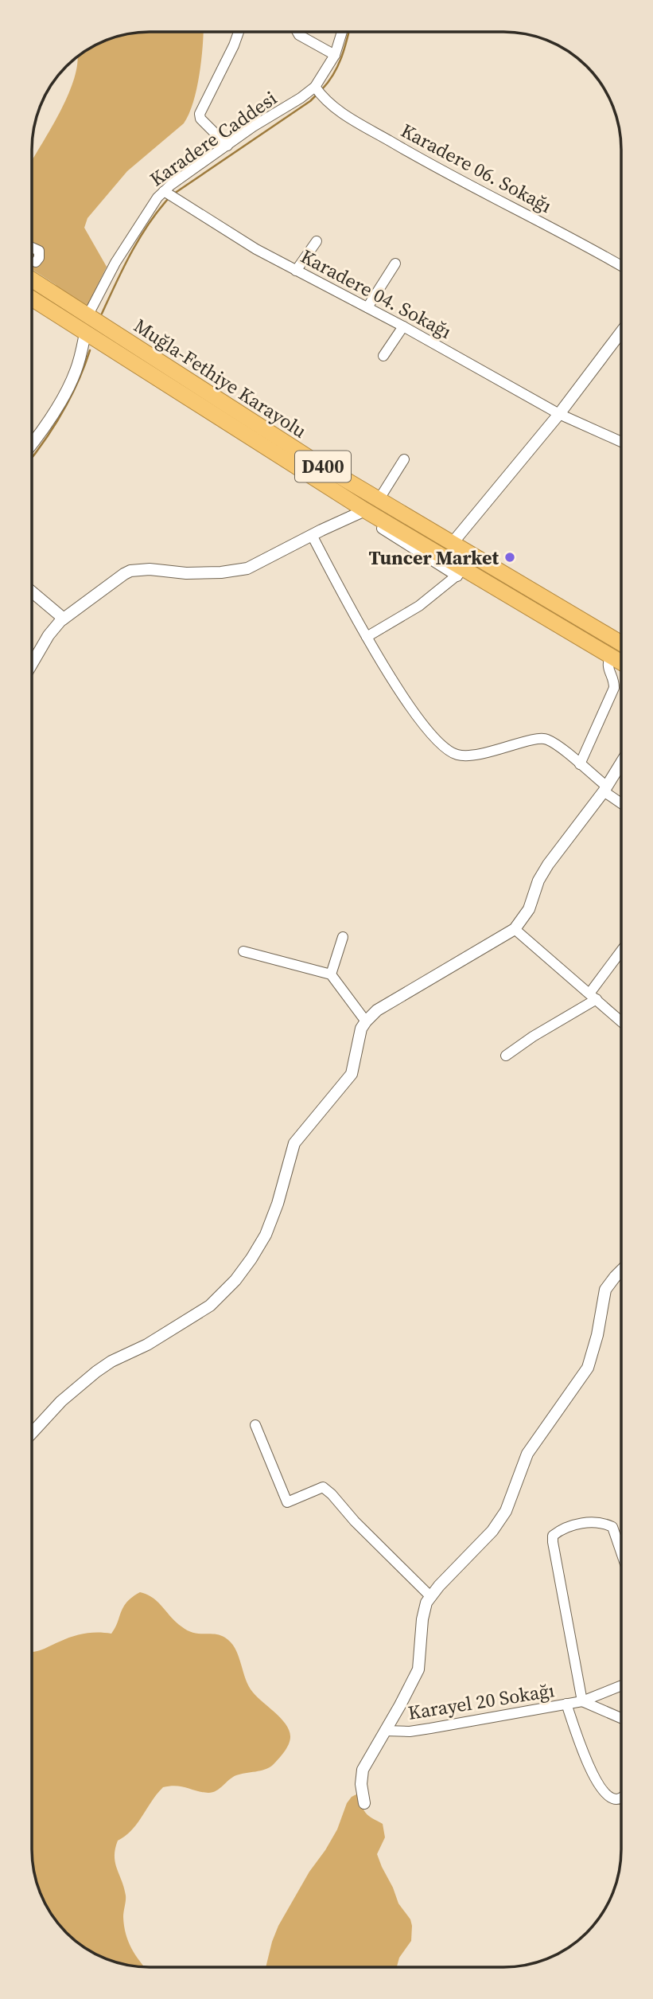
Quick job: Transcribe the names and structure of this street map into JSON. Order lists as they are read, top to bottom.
{
  "streets": {
    "highway": ["Muğla-Fethiye Karayolu", "D400"],
    "street": [
      "Karadere Caddesi",
      "Karadere 06. Sokağı",
      "Karadere 04. Sokağı",
      "Karayel 20 Sokağı"
    ]
  },
  "crossings": [
    ["Karadere Caddesi", "Karadere 06. Sokağı"],
    ["Karadere Caddesi", "Karadere 04. Sokağı"],
    ["Karadere Caddesi", "Muğla-Fethiye Karayolu"]
  ],
  "places": ["Tuncer Market"]
}
